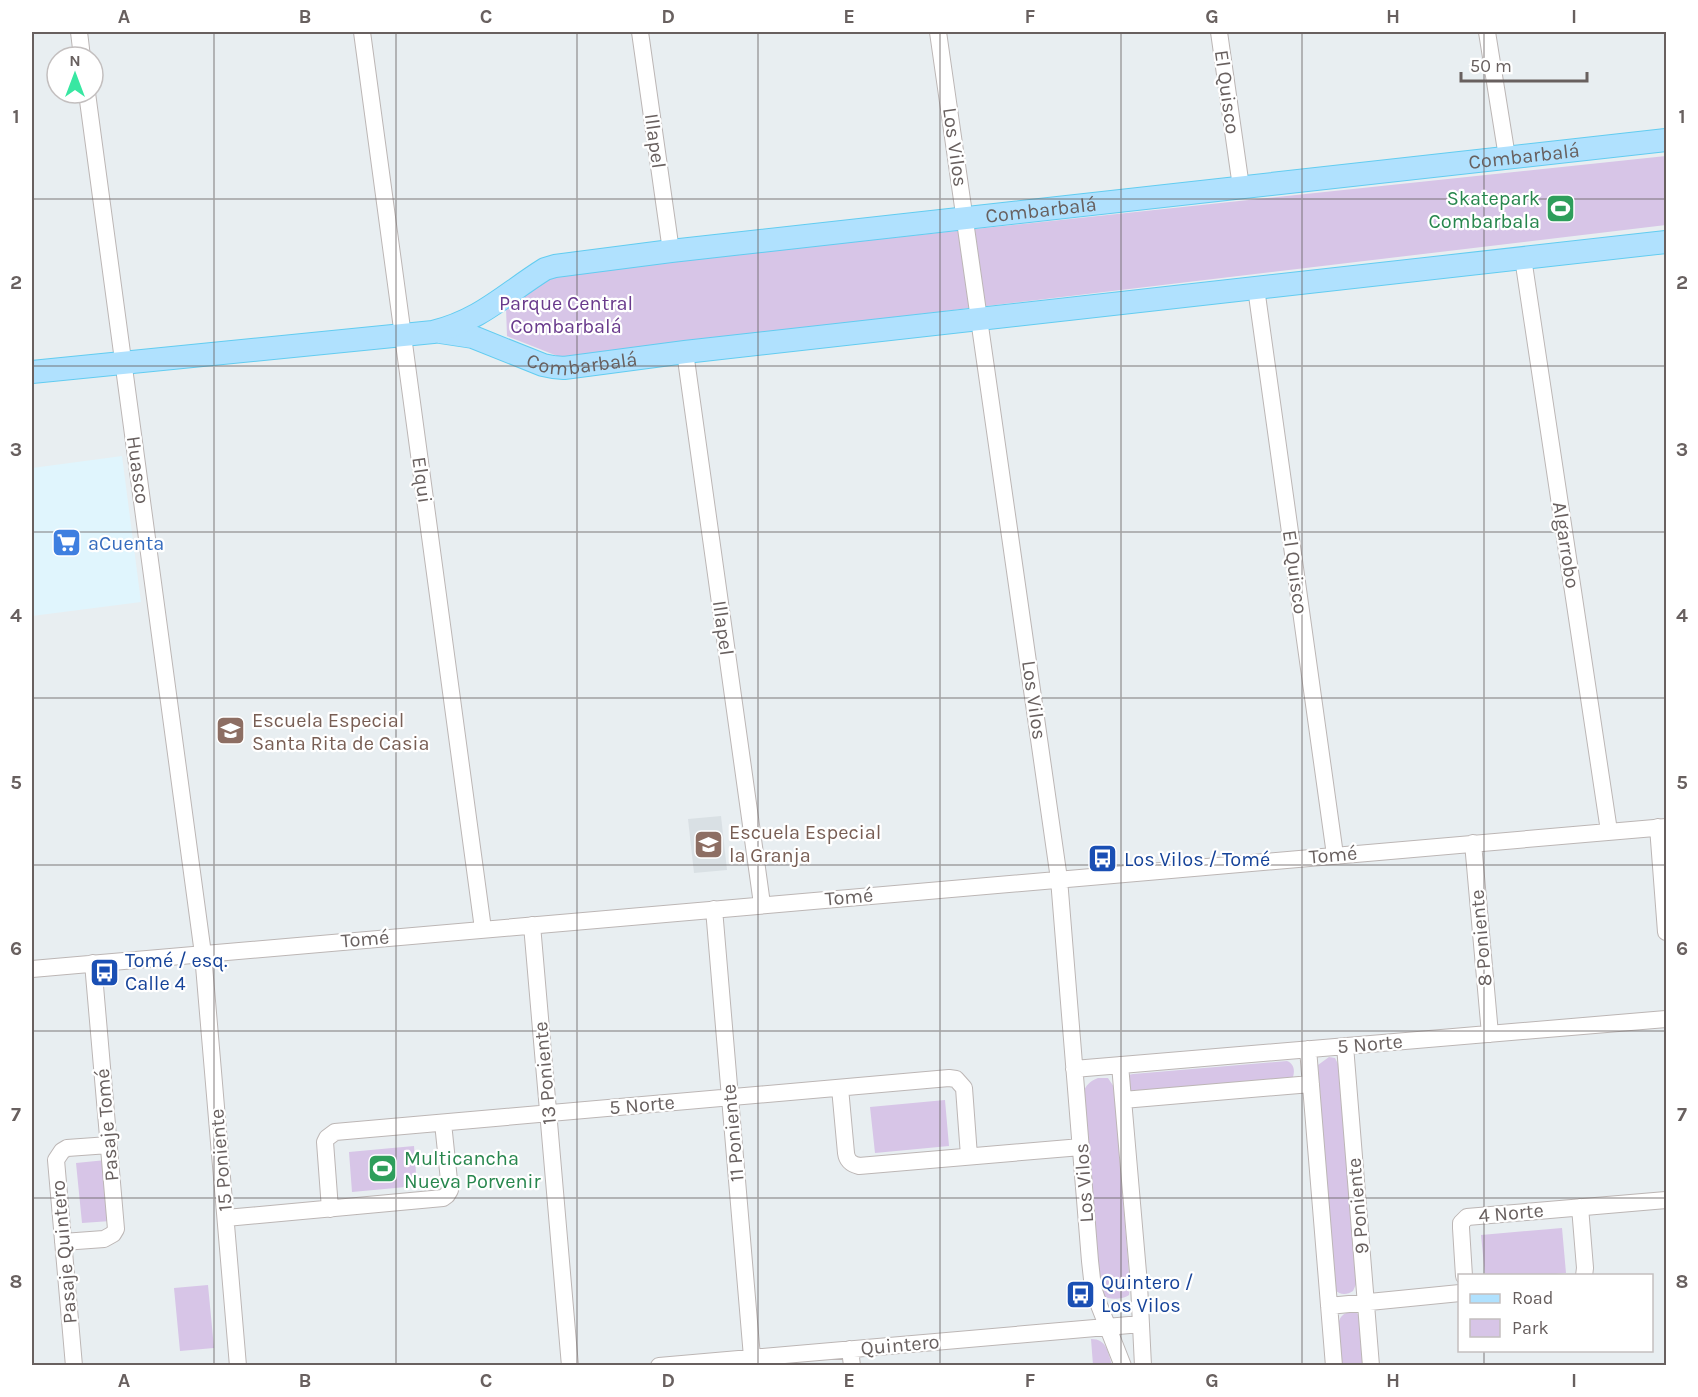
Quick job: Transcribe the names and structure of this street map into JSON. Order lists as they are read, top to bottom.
{
  "streets": {
    "main road": ["Combarbalá"],
    "street": [
      "El Quisco",
      "Illapel",
      "Los Vilos",
      "Huasco",
      "Elqui",
      "Algarrobo",
      "Tomé",
      "8 Poniente",
      "5 Norte",
      "13 Poniente",
      "Pasaje Tomé",
      "11 Poniente",
      "15 Poniente",
      "9 Poniente",
      "4 Norte",
      "Pasaje Quintero",
      "Quintero"
    ]
  },
  "crossings": [
    ["El Quisco", "Combarbalá"],
    ["El Quisco", "Tomé"],
    ["Illapel", "Combarbalá"],
    ["Illapel", "Tomé"],
    ["Los Vilos", "Combarbalá"],
    ["Los Vilos", "Tomé"],
    ["Los Vilos", "5 Norte"],
    ["Los Vilos", "Quintero"],
    ["Combarbalá", "Huasco"],
    ["Combarbalá", "Elqui"],
    ["Combarbalá", "Algarrobo"],
    ["Huasco", "Tomé"],
    ["Huasco", "15 Poniente"],
    ["Elqui", "Tomé"],
    ["Algarrobo", "Tomé"],
    ["Tomé", "8 Poniente"],
    ["Tomé", "13 Poniente"],
    ["Tomé", "Pasaje Tomé"],
    ["Tomé", "11 Poniente"],
    ["Tomé", "15 Poniente"],
    ["8 Poniente", "5 Norte"],
    ["5 Norte", "13 Poniente"],
    ["5 Norte", "11 Poniente"],
    ["5 Norte", "9 Poniente"],
    ["Pasaje Tomé", "Pasaje Quintero"],
    ["11 Poniente", "Quintero"]
  ],
  "parks": ["Parque Central Combarbalá"],
  "places": {
    "sports": ["Skatepark Combarbala", "Multicancha Nueva Porvenir"],
    "supermarket": ["aCuenta"],
    "school or university": ["Escuela Especial Santa Rita de Casia", "Escuela Especial la Granja"],
    "bus stop": ["Los Vilos / Tomé", "Tomé / esq. Calle 4", "Quintero / Los Vilos"]
  },
  "legend": ["Road", "Park"],
  "scale_bar": "50 m",
  "north": "top",
  "grid": {
    "columns": [
      "A",
      "B",
      "C",
      "D",
      "E",
      "F",
      "G",
      "H",
      "I"
    ],
    "rows": [
      "1",
      "2",
      "3",
      "4",
      "5",
      "6",
      "7",
      "8"
    ]
  }
}
